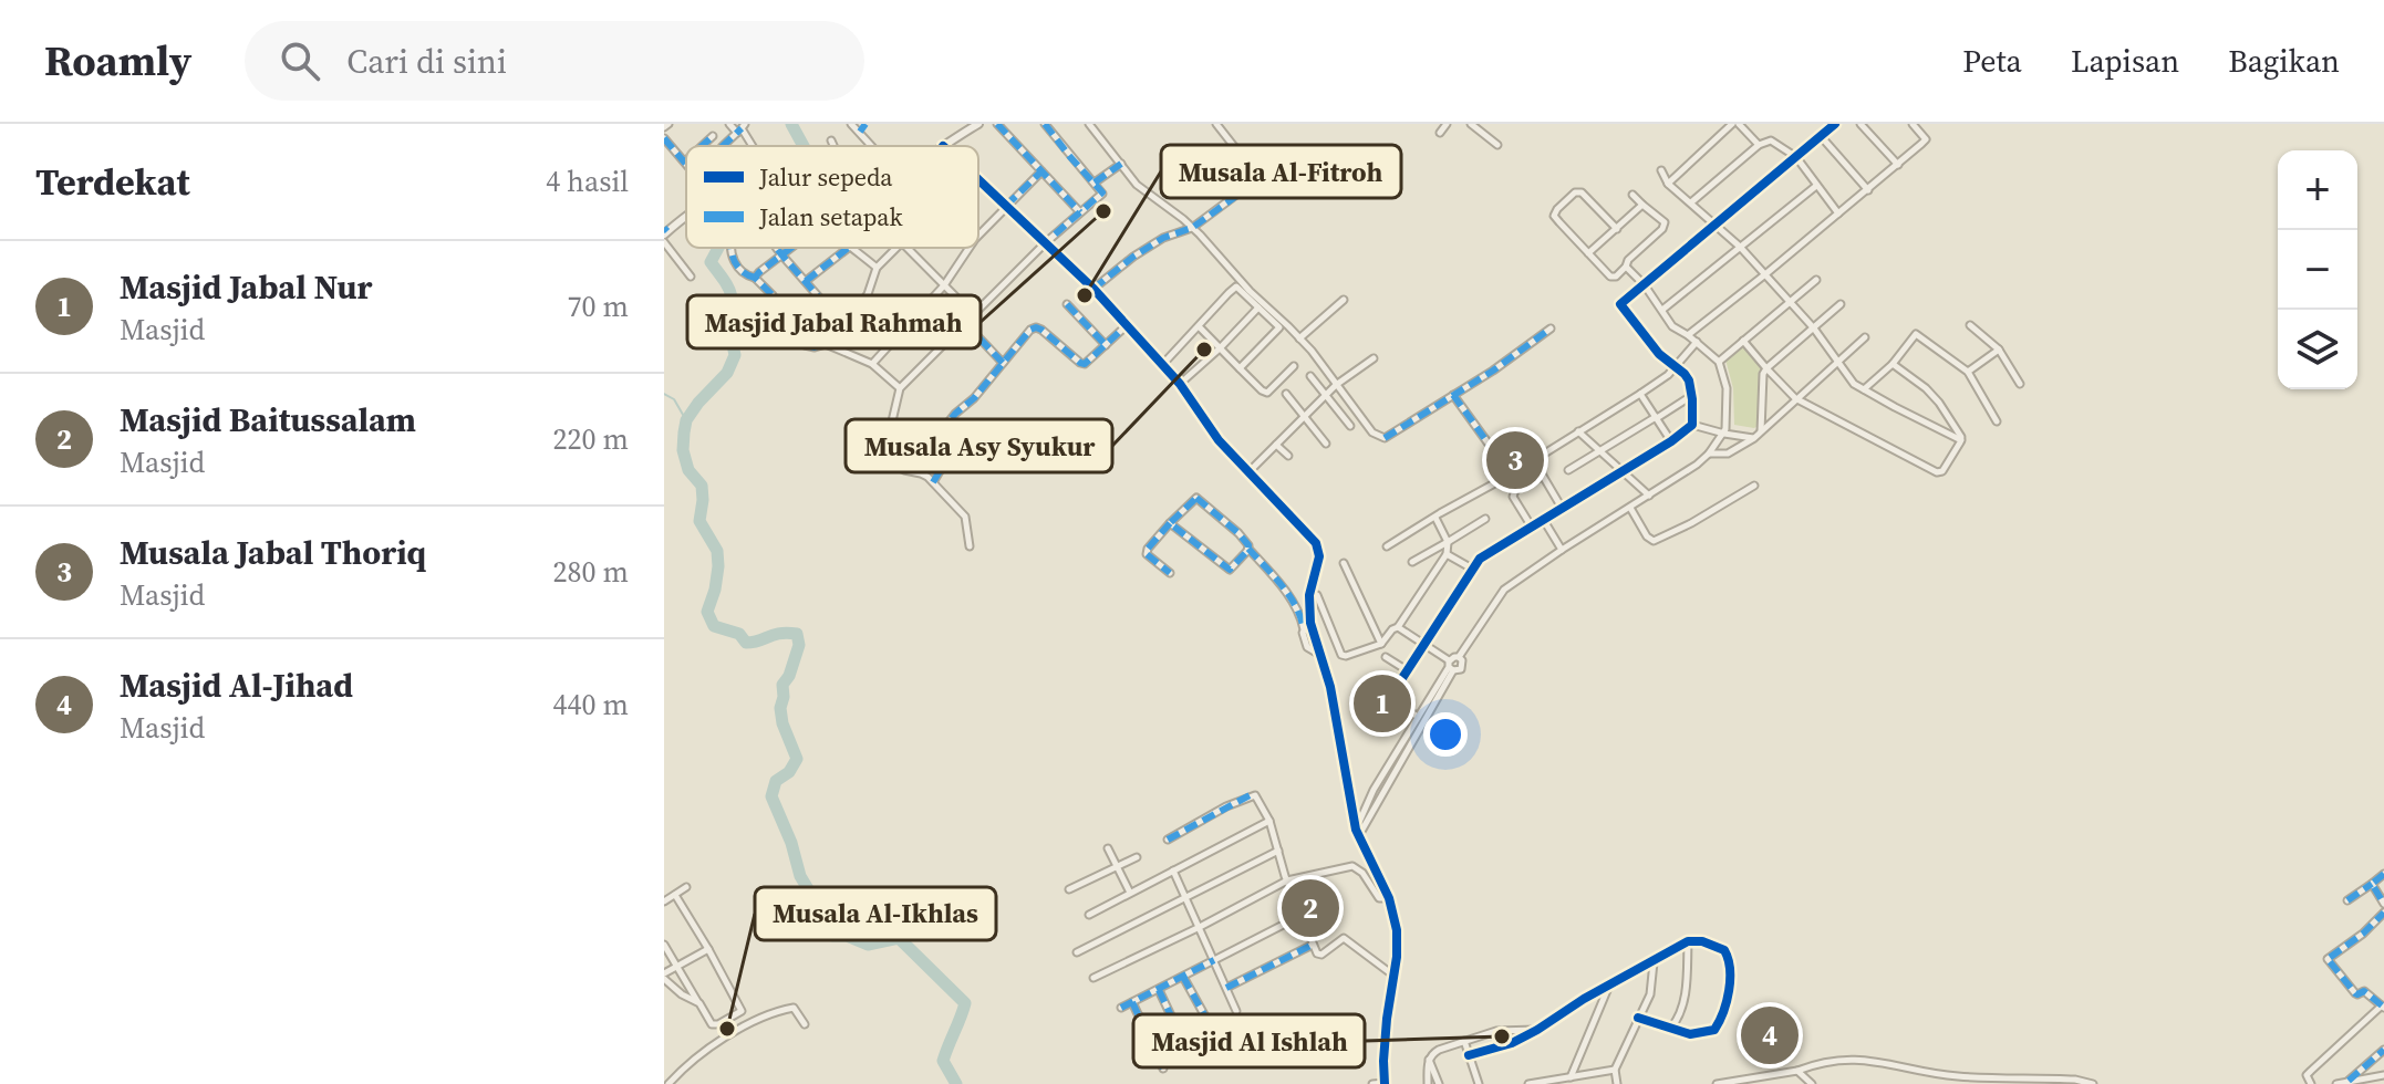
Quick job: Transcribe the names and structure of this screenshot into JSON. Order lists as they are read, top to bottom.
{
  "places": [
    "Masjid Jabal Rahmah",
    "Musala Al-Fitroh",
    "Musala Asy Syukur",
    "Musala Al-Ikhlas",
    "Masjid Al Ishlah"
  ],
  "legend": ["Jalur sepeda", "Jalan setapak"],
  "page": {
    "header": "Roamly",
    "search": "Cari di sini",
    "nav": ["Peta", "Lapisan", "Bagikan"],
    "heading": ["Terdekat", "4 hasil"],
    "map_buttons": ["+", "−"],
    "list": [
      {
        "mark": "1",
        "name": "Masjid Jabal Nur",
        "note": "Masjid",
        "value": "70 m"
      },
      {
        "mark": "2",
        "name": "Masjid Baitussalam",
        "note": "Masjid",
        "value": "220 m"
      },
      {
        "mark": "3",
        "name": "Musala Jabal Thoriq",
        "note": "Masjid",
        "value": "280 m"
      },
      {
        "mark": "4",
        "name": "Masjid Al-Jihad",
        "note": "Masjid",
        "value": "440 m"
      }
    ],
    "pins": [
      "3",
      "1",
      "2",
      "4"
    ]
  }
}
